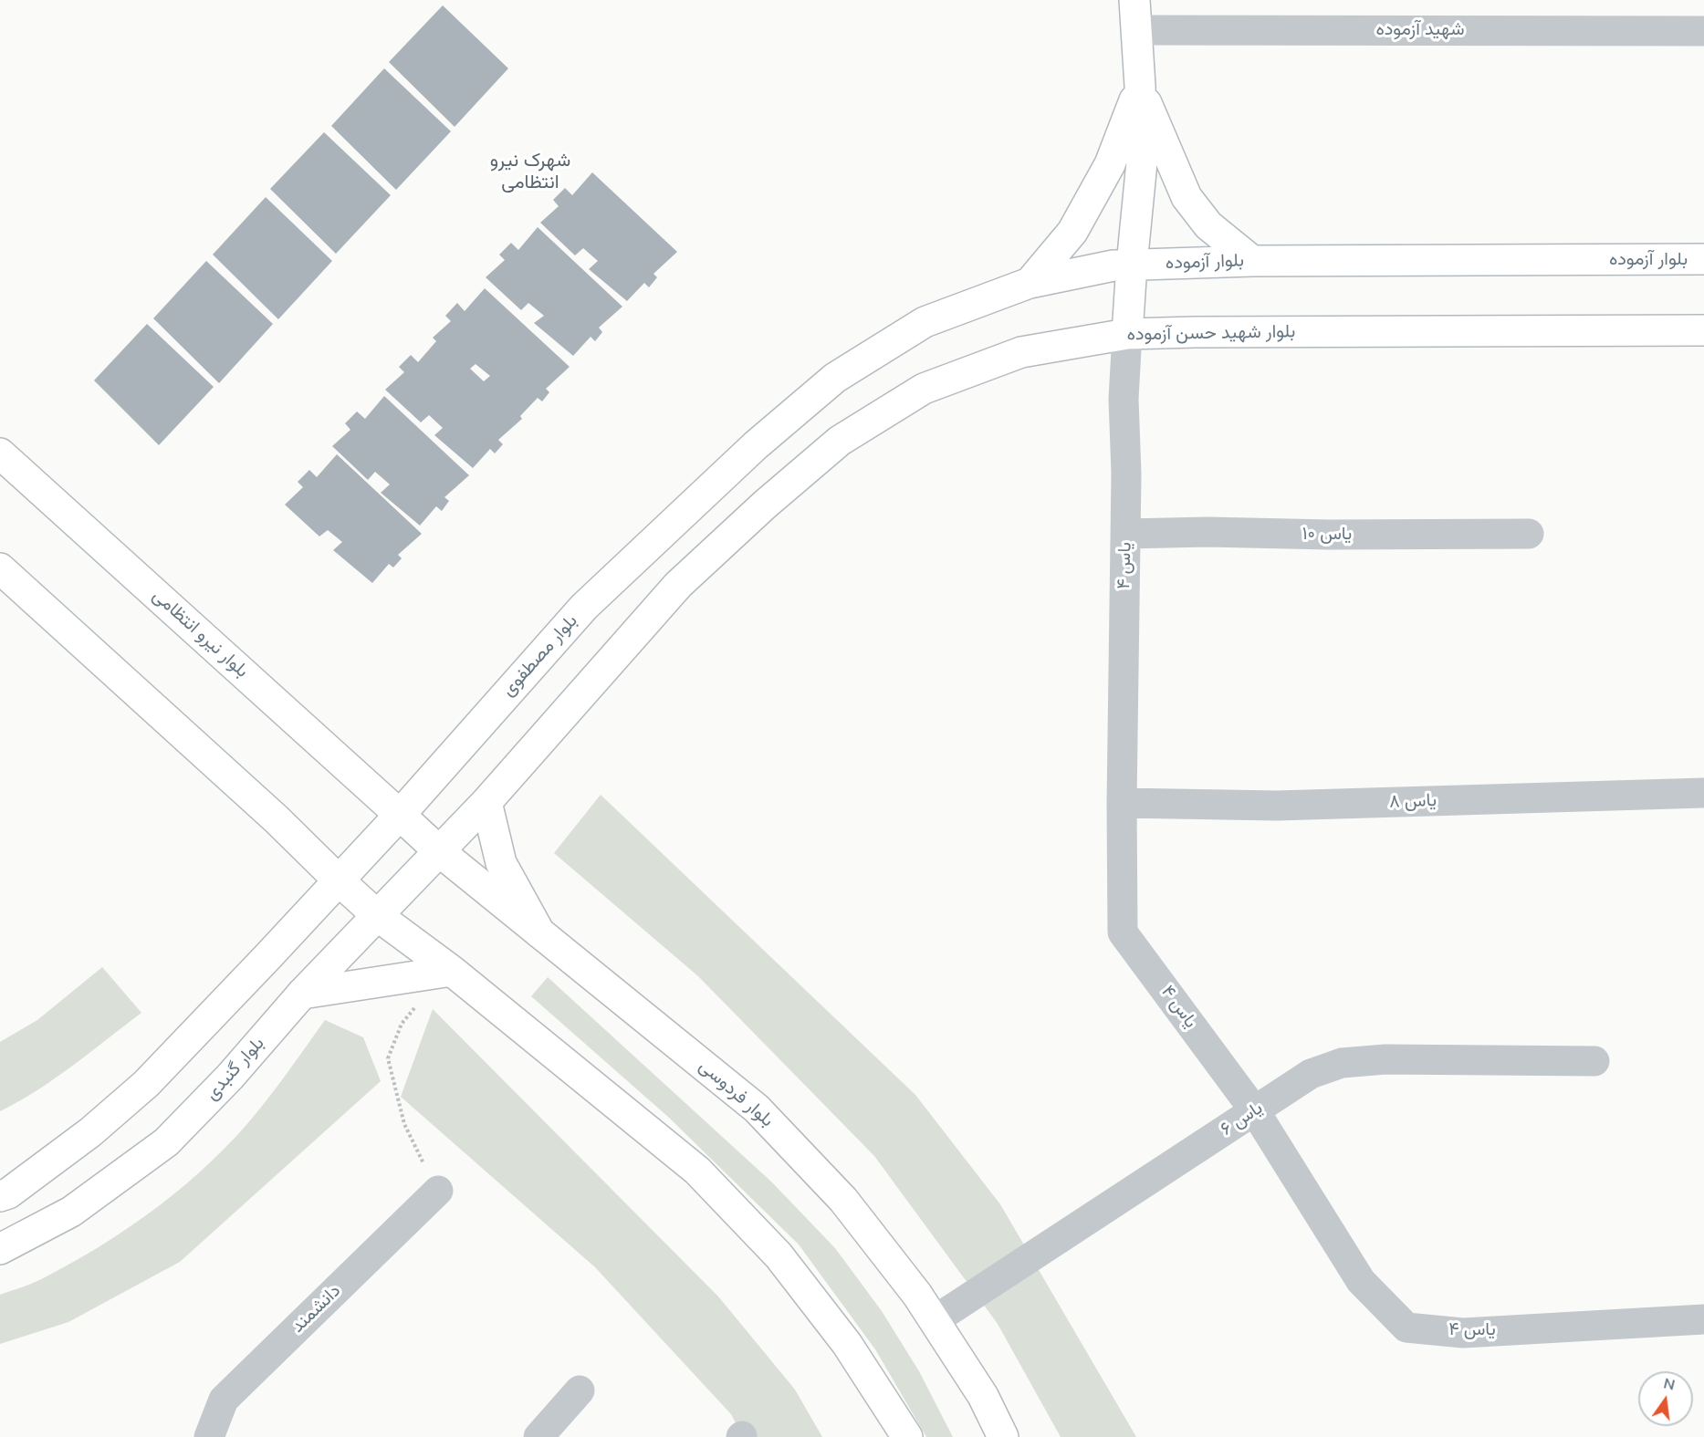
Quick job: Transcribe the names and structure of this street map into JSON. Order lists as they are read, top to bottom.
{
  "streets": {
    "main road": [
      "بلوار آزموده",
      "بلوار شهید حسن آزموده",
      "بلوار نیرو انتظامی",
      "بلوار مصطفوی",
      "بلوار گنبدی",
      "بلوار فردوسی"
    ],
    "street": [
      "شهید آزموده",
      "یاس ۱۰",
      "یاس ۴",
      "یاس ۸",
      "یاس ۶",
      "دانشمند"
    ]
  },
  "crossings": [
    ["بلوار آزموده", "بلوار مصطفوی"],
    ["بلوار شهید حسن آزموده", "یاس ۴"],
    ["یاس ۱۰", "یاس ۴"],
    ["یاس ۴", "یاس ۸"],
    ["یاس ۴", "یاس ۶"],
    ["بلوار نیرو انتظامی", "بلوار مصطفوی"],
    ["بلوار نیرو انتظامی", "بلوار فردوسی"],
    ["بلوار مصطفوی", "بلوار فردوسی"],
    ["بلوار گنبدی", "بلوار فردوسی"],
    ["بلوار فردوسی", "یاس ۶"]
  ],
  "districts": ["شهرک نیرو انتظامی"],
  "north": "top"
}
